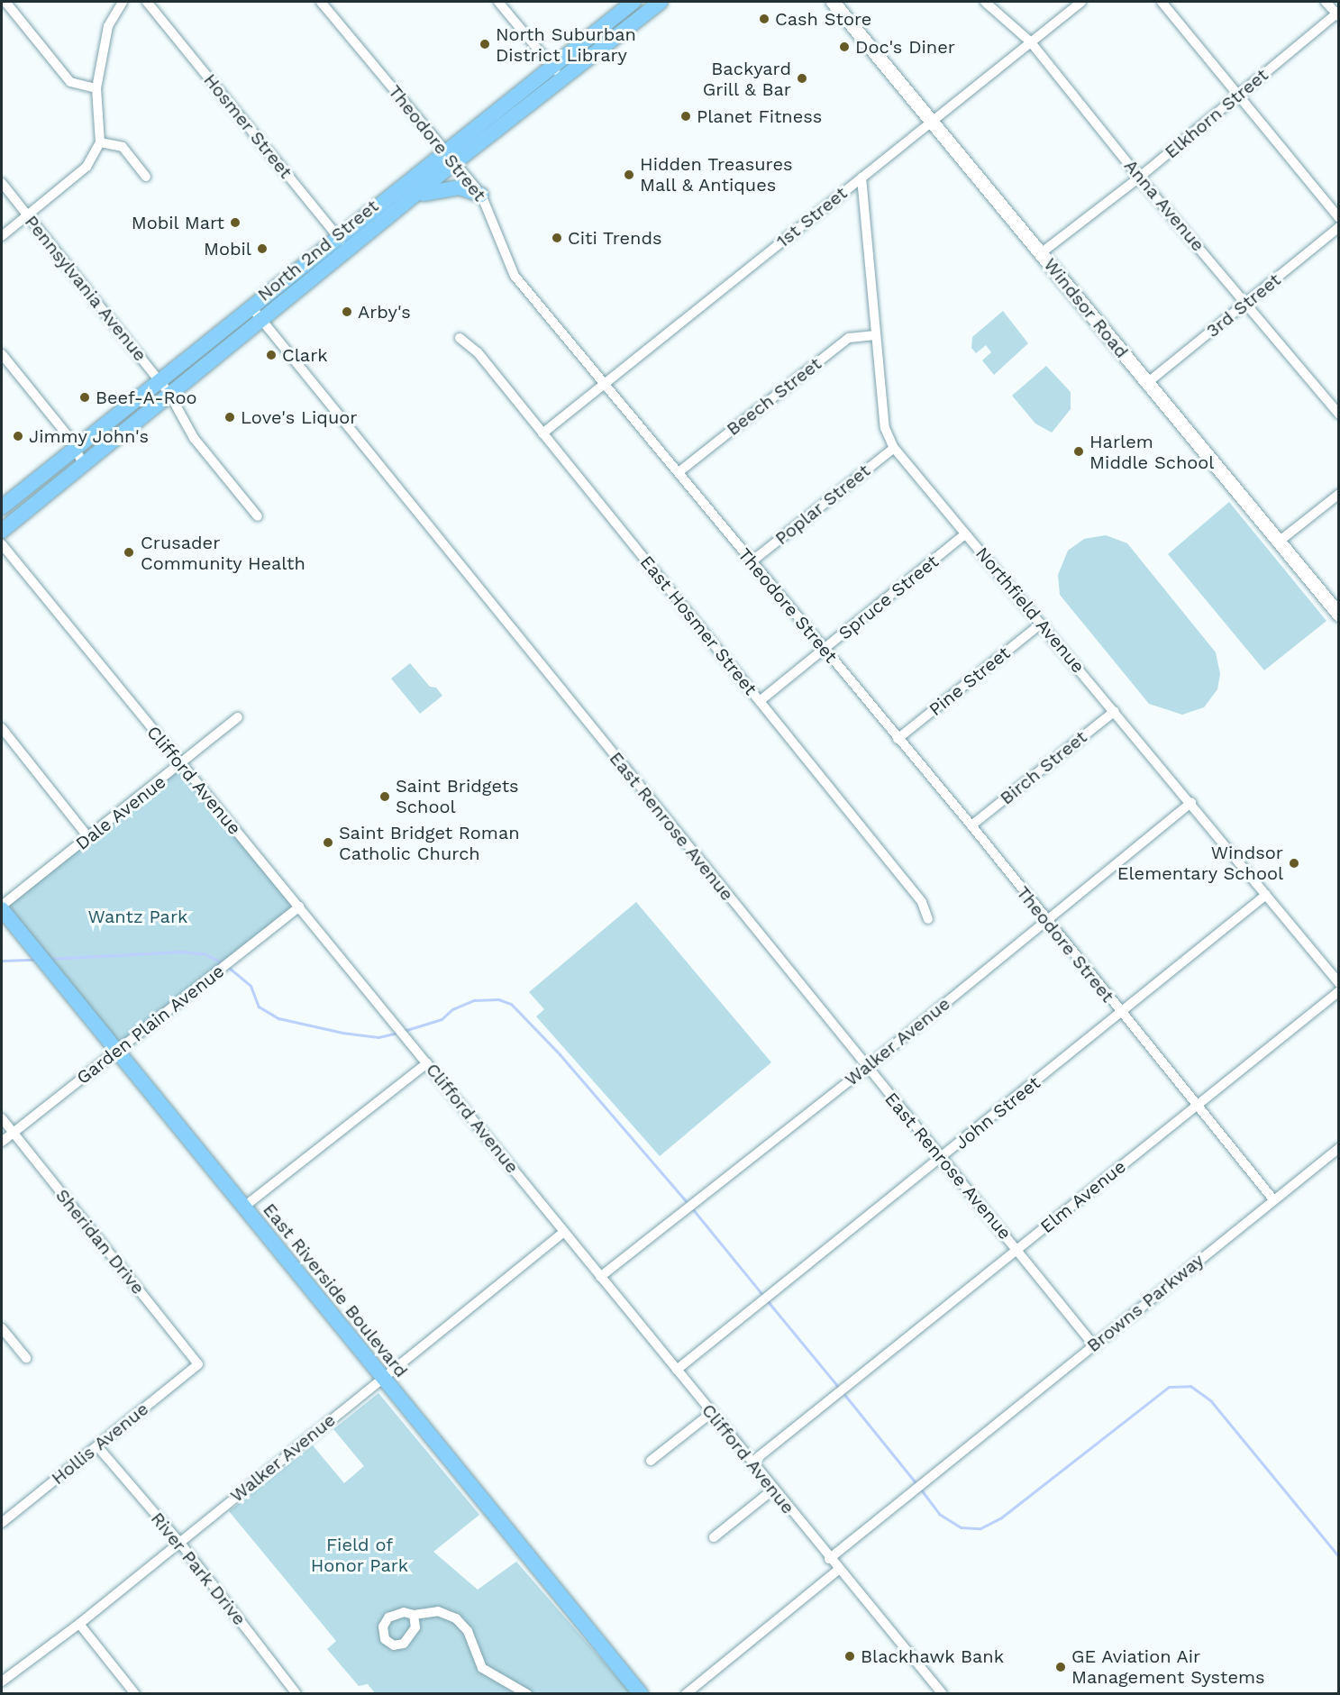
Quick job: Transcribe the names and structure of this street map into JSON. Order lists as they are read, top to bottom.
{
  "streets": {
    "main road": ["North 2nd Street", "East Riverside Boulevard"],
    "street": [
      "Elkhorn Street",
      "Hosmer Street",
      "Theodore Street",
      "Anna Avenue",
      "1st Street",
      "Pennsylvania Avenue",
      "3rd Street",
      "Windsor Road",
      "Beech Street",
      "Poplar Street",
      "Spruce Street",
      "Northfield Avenue",
      "East Hosmer Street",
      "Pine Street",
      "Birch Street",
      "Clifford Avenue",
      "Dale Avenue",
      "East Renrose Avenue",
      "Garden Plain Avenue",
      "Walker Avenue",
      "John Street",
      "Elm Avenue",
      "Sheridan Drive",
      "Browns Parkway",
      "Hollis Avenue",
      "River Park Drive"
    ]
  },
  "crossings": [
    ["Elkhorn Street", "Anna Avenue"],
    ["Elkhorn Street", "Windsor Road"],
    ["Hosmer Street", "North 2nd Street"],
    ["Theodore Street", "1st Street"],
    ["Theodore Street", "North 2nd Street"],
    ["Theodore Street", "Beech Street"],
    ["Theodore Street", "Poplar Street"],
    ["Theodore Street", "Spruce Street"],
    ["Theodore Street", "Pine Street"],
    ["Theodore Street", "Birch Street"],
    ["Theodore Street", "Walker Avenue"],
    ["Theodore Street", "John Street"],
    ["Theodore Street", "Elm Avenue"],
    ["Theodore Street", "Browns Parkway"],
    ["Anna Avenue", "1st Street"],
    ["Anna Avenue", "3rd Street"],
    ["1st Street", "Windsor Road"],
    ["1st Street", "Northfield Avenue"],
    ["1st Street", "East Hosmer Street"],
    ["North 2nd Street", "Pennsylvania Avenue"],
    ["North 2nd Street", "East Renrose Avenue"],
    ["3rd Street", "Windsor Road"],
    ["Beech Street", "Northfield Avenue"],
    ["Poplar Street", "Northfield Avenue"],
    ["Spruce Street", "Northfield Avenue"],
    ["Spruce Street", "East Hosmer Street"],
    ["Northfield Avenue", "Pine Street"],
    ["Northfield Avenue", "Birch Street"],
    ["Northfield Avenue", "Walker Avenue"],
    ["Northfield Avenue", "John Street"],
    ["Clifford Avenue", "Dale Avenue"],
    ["Clifford Avenue", "Garden Plain Avenue"],
    ["Clifford Avenue", "Walker Avenue"],
    ["Clifford Avenue", "John Street"],
    ["Clifford Avenue", "Elm Avenue"],
    ["Clifford Avenue", "Browns Parkway"],
    ["Dale Avenue", "East Riverside Boulevard"],
    ["East Renrose Avenue", "Walker Avenue"],
    ["East Renrose Avenue", "John Street"],
    ["East Renrose Avenue", "Elm Avenue"],
    ["East Renrose Avenue", "Browns Parkway"],
    ["Garden Plain Avenue", "Sheridan Drive"],
    ["Garden Plain Avenue", "East Riverside Boulevard"],
    ["Walker Avenue", "East Riverside Boulevard"],
    ["Walker Avenue", "River Park Drive"],
    ["Sheridan Drive", "Hollis Avenue"],
    ["Hollis Avenue", "River Park Drive"]
  ],
  "parks": ["Wantz Park", "Field of Honor Park"],
  "places": [
    "Cash Store",
    "North Suburban District Library",
    "Doc's Diner",
    "Backyard Grill & Bar",
    "Planet Fitness",
    "Hidden Treasures Mall & Antiques",
    "Mobil Mart",
    "Citi Trends",
    "Mobil",
    "Arby's",
    "Clark",
    "Beef-A-Roo",
    "Love's Liquor",
    "Jimmy John's",
    "Harlem Middle School",
    "Crusader Community Health",
    "Saint Bridgets School",
    "Saint Bridget Roman Catholic Church",
    "Windsor Elementary School",
    "Blackhawk Bank",
    "GE Aviation Air Management Systems"
  ]
}
